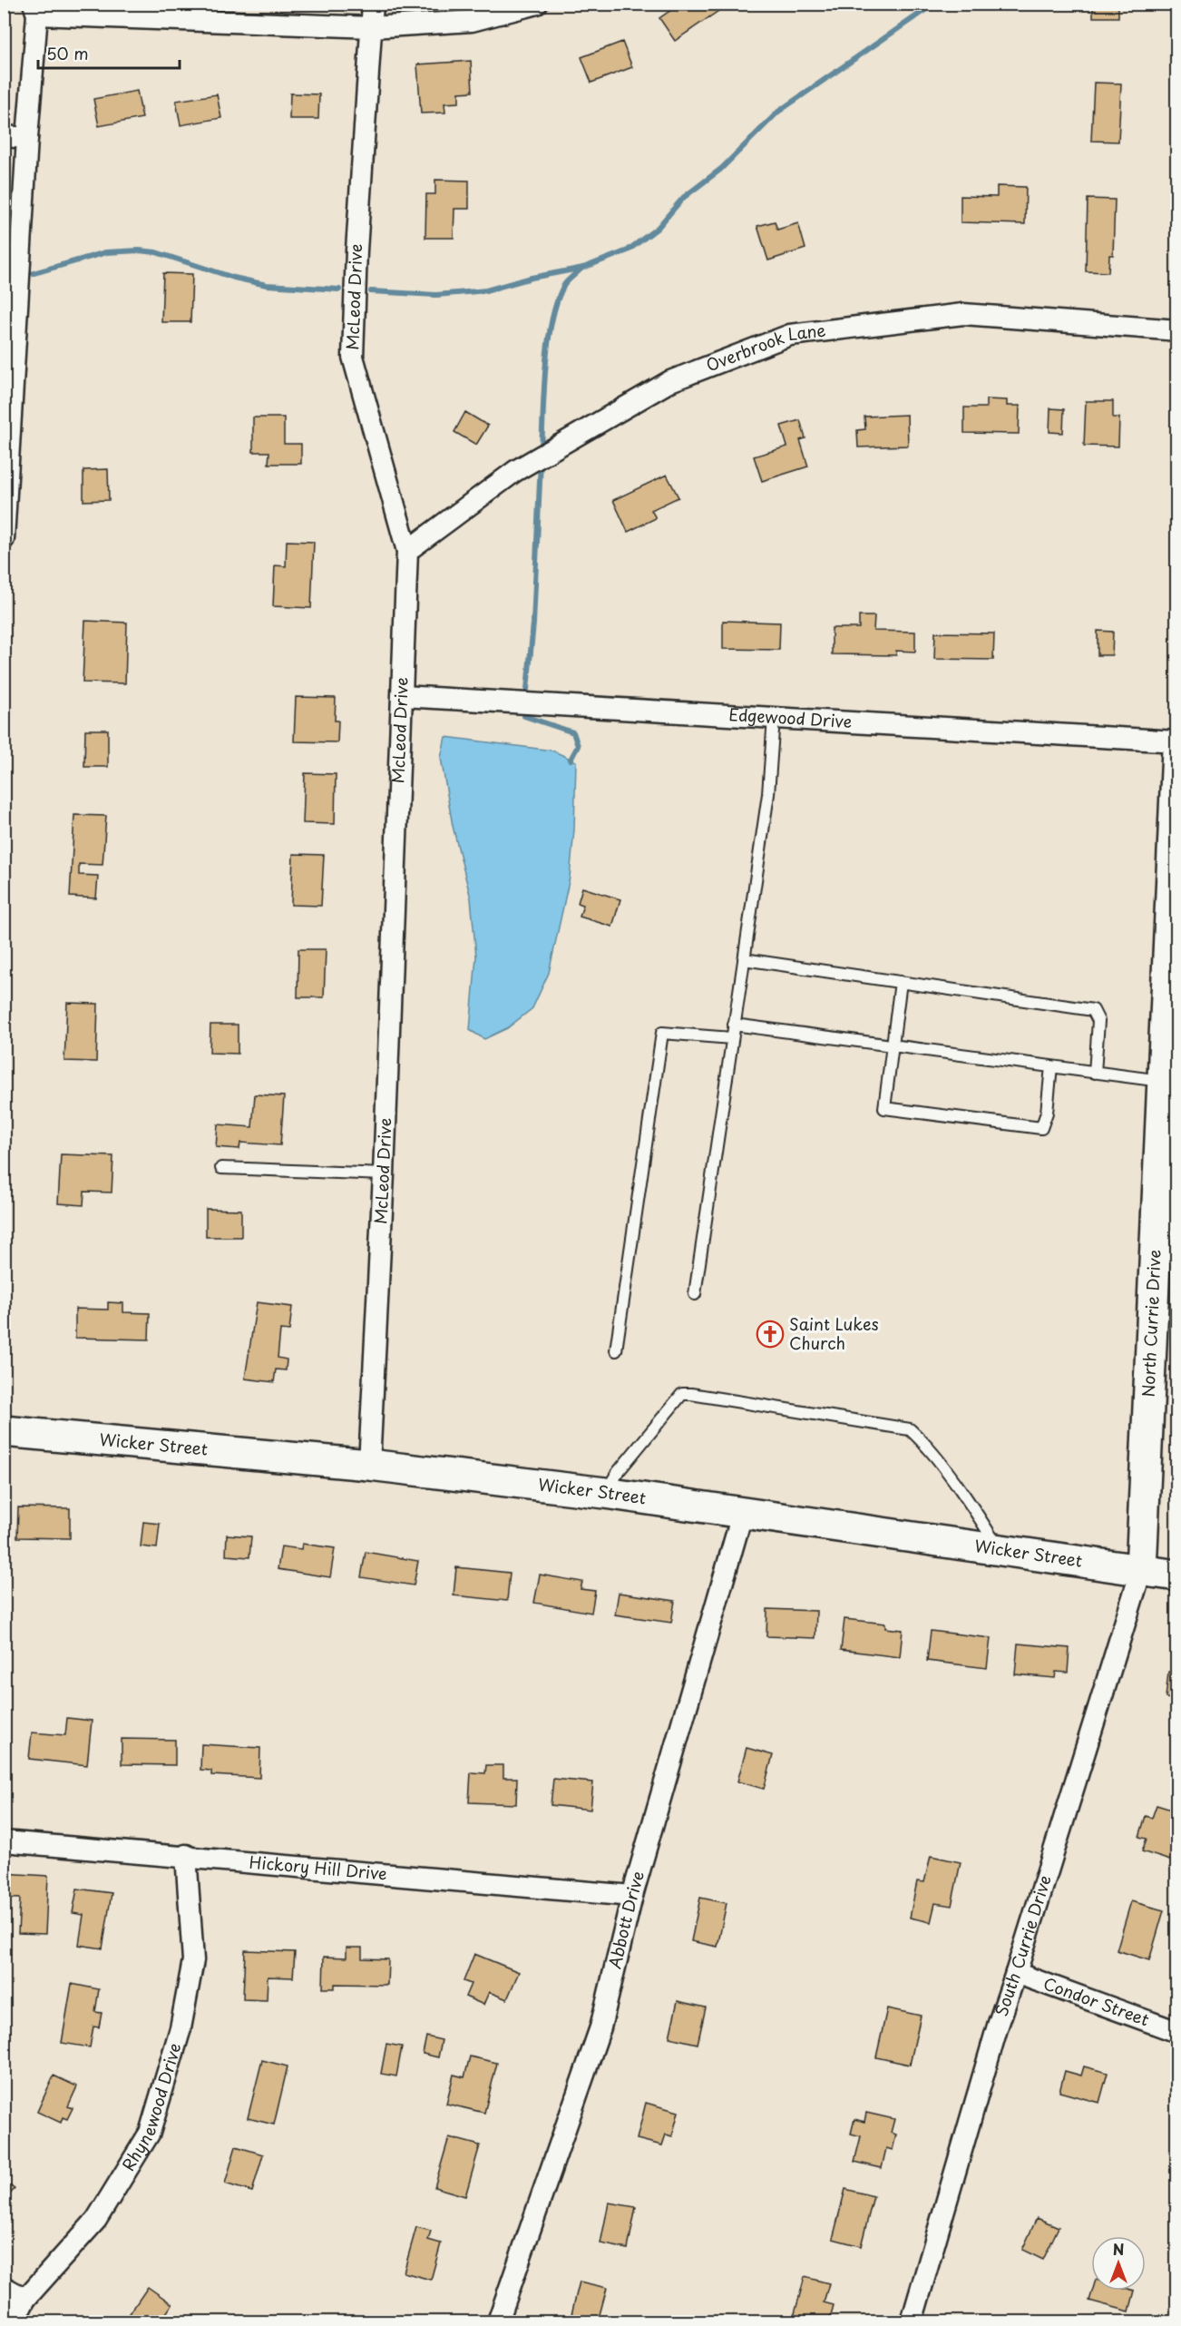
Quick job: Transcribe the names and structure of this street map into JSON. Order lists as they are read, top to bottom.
{
  "streets": {
    "main road": ["North Currie Drive", "Wicker Street"],
    "street": [
      "McLeod Drive",
      "Overbrook Lane",
      "Edgewood Drive",
      "Hickory Hill Drive",
      "Abbott Drive",
      "South Currie Drive",
      "Condor Street",
      "Rhynewood Drive"
    ]
  },
  "crossings": [
    ["McLeod Drive", "Overbrook Lane"],
    ["McLeod Drive", "Edgewood Drive"],
    ["McLeod Drive", "Wicker Street"],
    ["North Currie Drive", "Wicker Street"],
    ["North Currie Drive", "South Currie Drive"],
    ["Wicker Street", "Abbott Drive"],
    ["Wicker Street", "South Currie Drive"],
    ["Hickory Hill Drive", "Abbott Drive"],
    ["Hickory Hill Drive", "Rhynewood Drive"],
    ["South Currie Drive", "Condor Street"]
  ],
  "places": {
    "church": ["Saint Lukes Church"]
  },
  "scale_bar": "50 m",
  "north": "top"
}
